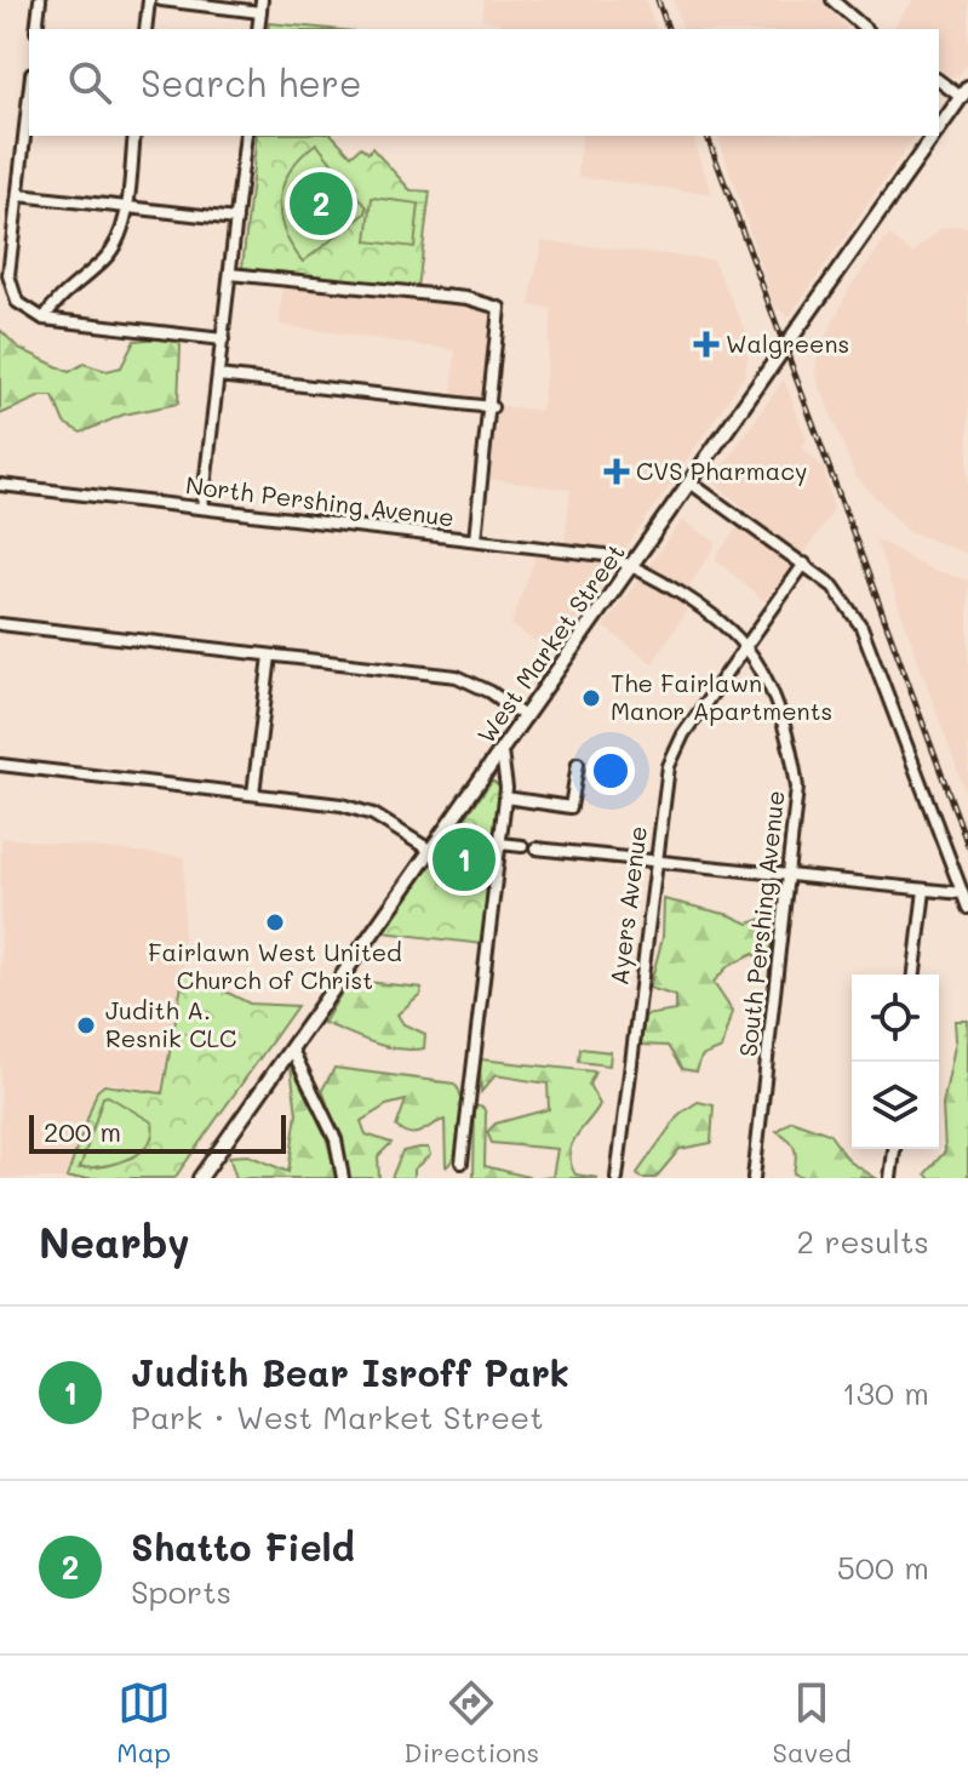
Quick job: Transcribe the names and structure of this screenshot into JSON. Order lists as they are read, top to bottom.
{
  "streets": {
    "main road": ["West Market Street"],
    "street": ["North Pershing Avenue", "Ayers Avenue", "South Pershing Avenue"]
  },
  "crossings": [
    ["North Pershing Avenue", "West Market Street"],
    ["North Pershing Avenue", "South Pershing Avenue"],
    ["West Market Street", "South Pershing Avenue"],
    ["Ayers Avenue", "South Pershing Avenue"]
  ],
  "places": {
    "health": ["Walgreens", "CVS Pharmacy"],
    "other": ["The Fairlawn Manor Apartments", "Fairlawn West United Church of Christ", "Judith A. Resnik CLC"]
  },
  "scale_bar": "200 m",
  "page": {
    "search": "Search here",
    "pins": ["2", "1"],
    "scale": "200 m",
    "heading": ["Nearby", "2 results"],
    "list": [
      {
        "mark": "1",
        "name": "Judith Bear Isroff Park",
        "note": "Park · West Market Street",
        "value": "130 m"
      },
      {
        "mark": "2",
        "name": "Shatto Field",
        "note": "Sports",
        "value": "500 m"
      }
    ],
    "nav": ["Map", "Directions", "Saved"]
  }
}
